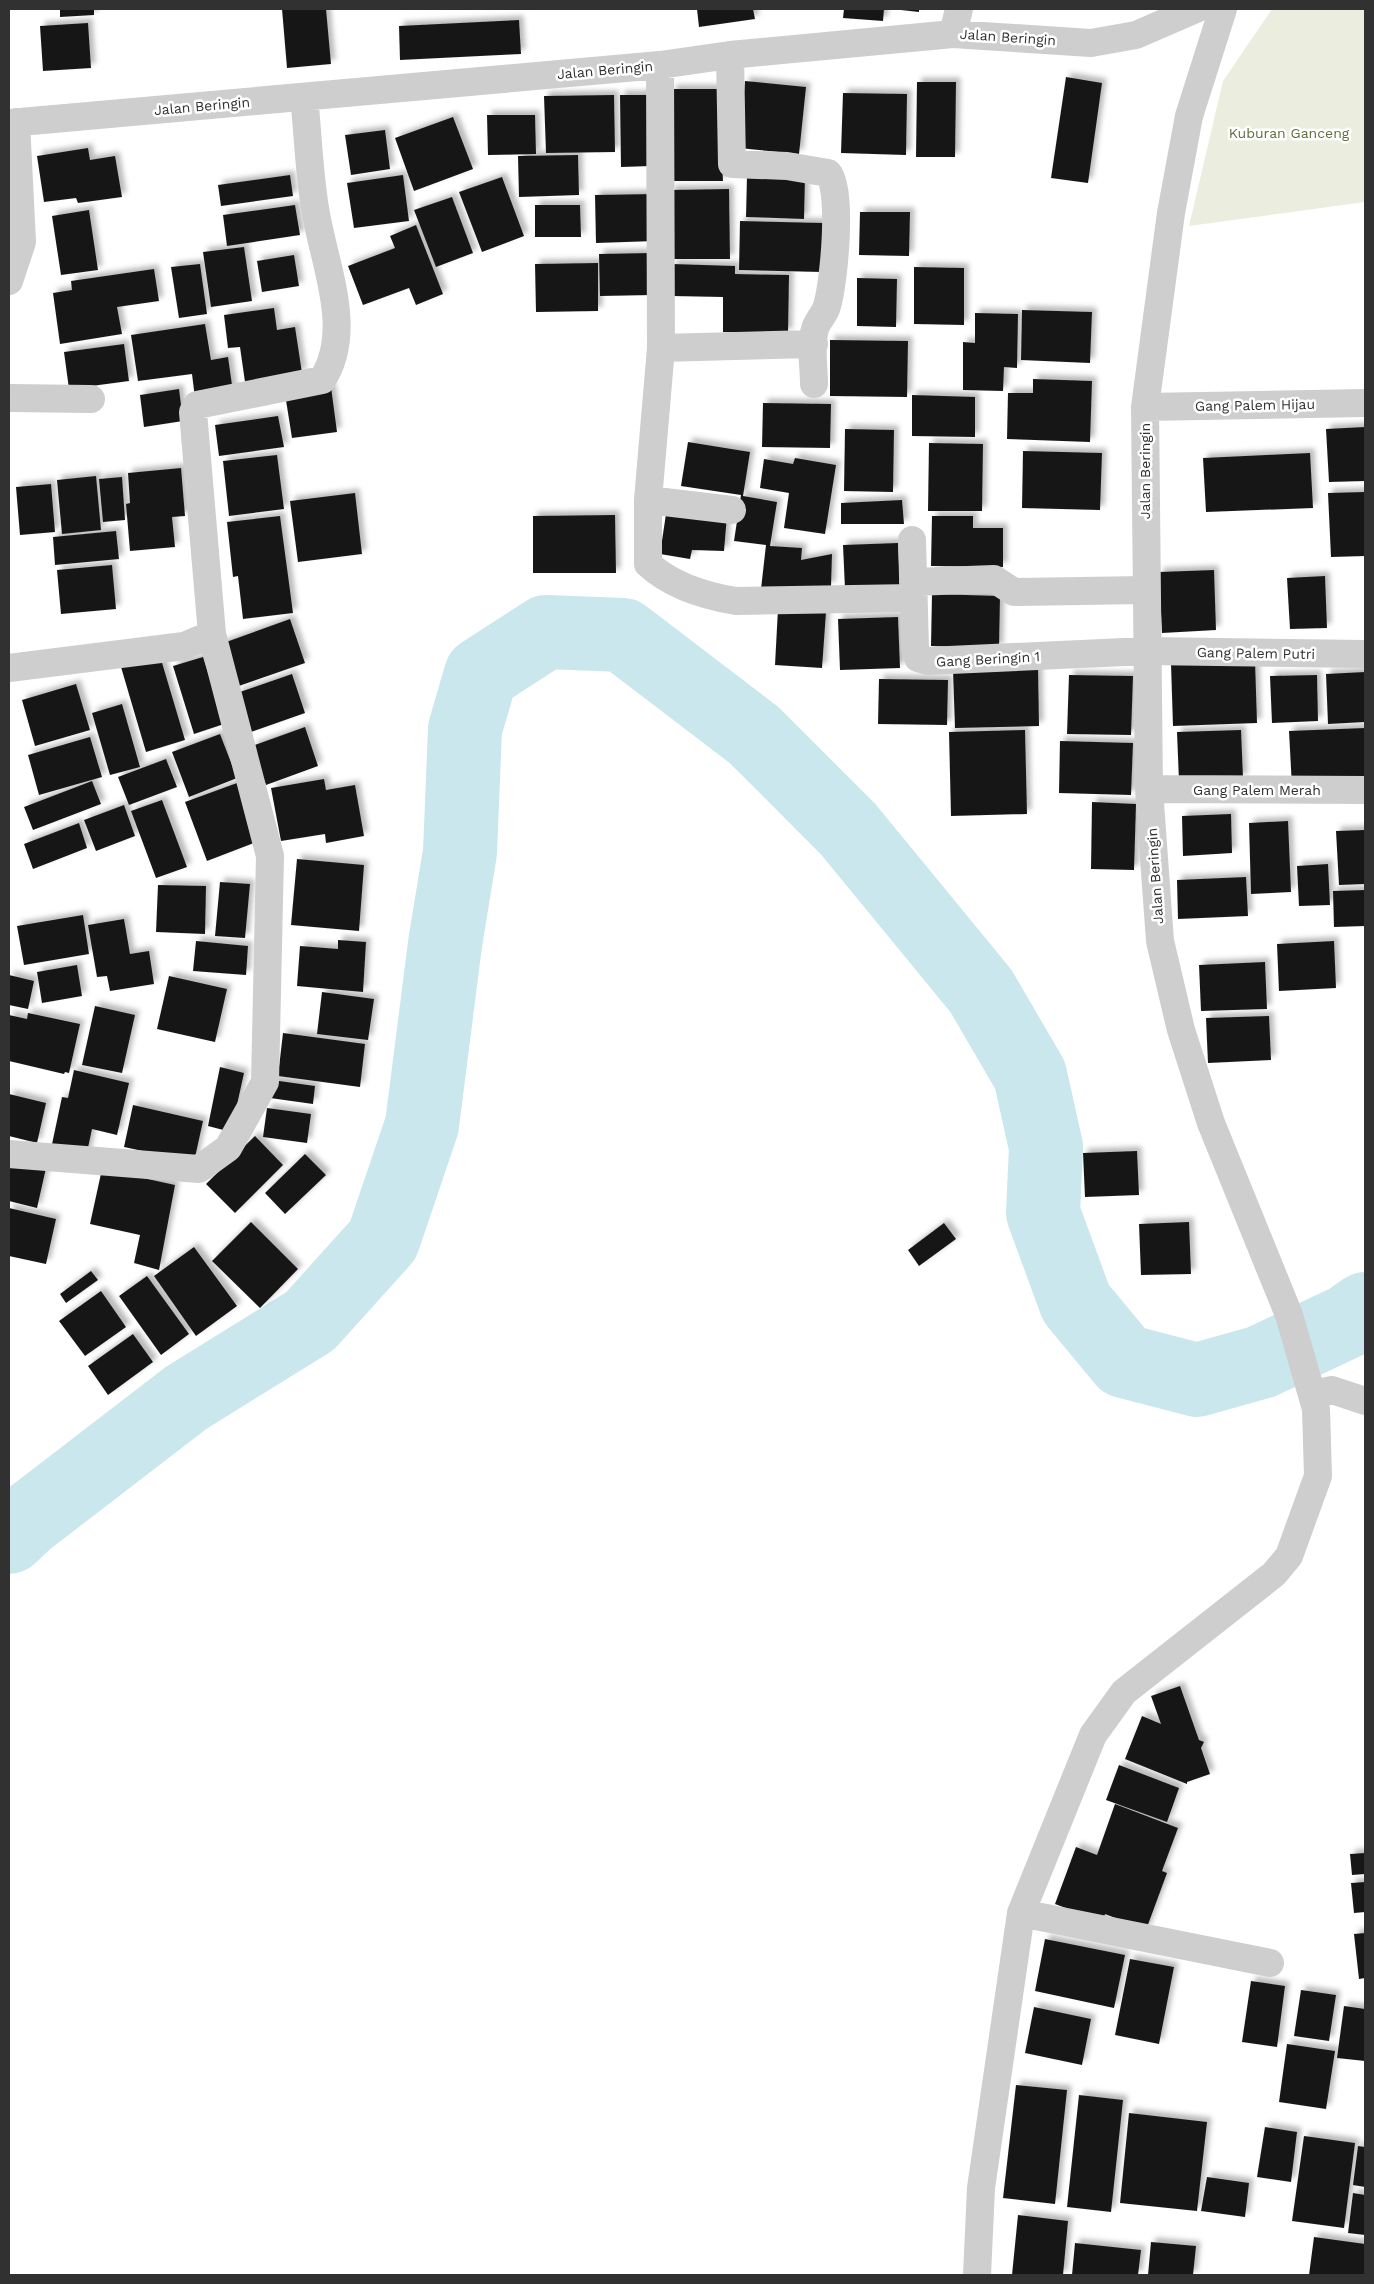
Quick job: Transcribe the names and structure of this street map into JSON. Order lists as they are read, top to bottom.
{
  "streets": {
    "street": [
      "Jalan Beringin",
      "Gang Palem Hijau",
      "Gang Palem Putri",
      "Gang Beringin 1",
      "Gang Palem Merah"
    ]
  },
  "crossings": [
    ["Jalan Beringin", "Gang Palem Hijau"],
    ["Jalan Beringin", "Gang Palem Putri"],
    ["Jalan Beringin", "Gang Beringin 1"],
    ["Jalan Beringin", "Gang Palem Merah"],
    ["Gang Palem Putri", "Gang Beringin 1"]
  ],
  "parks": ["Kuburan Ganceng"]
}
